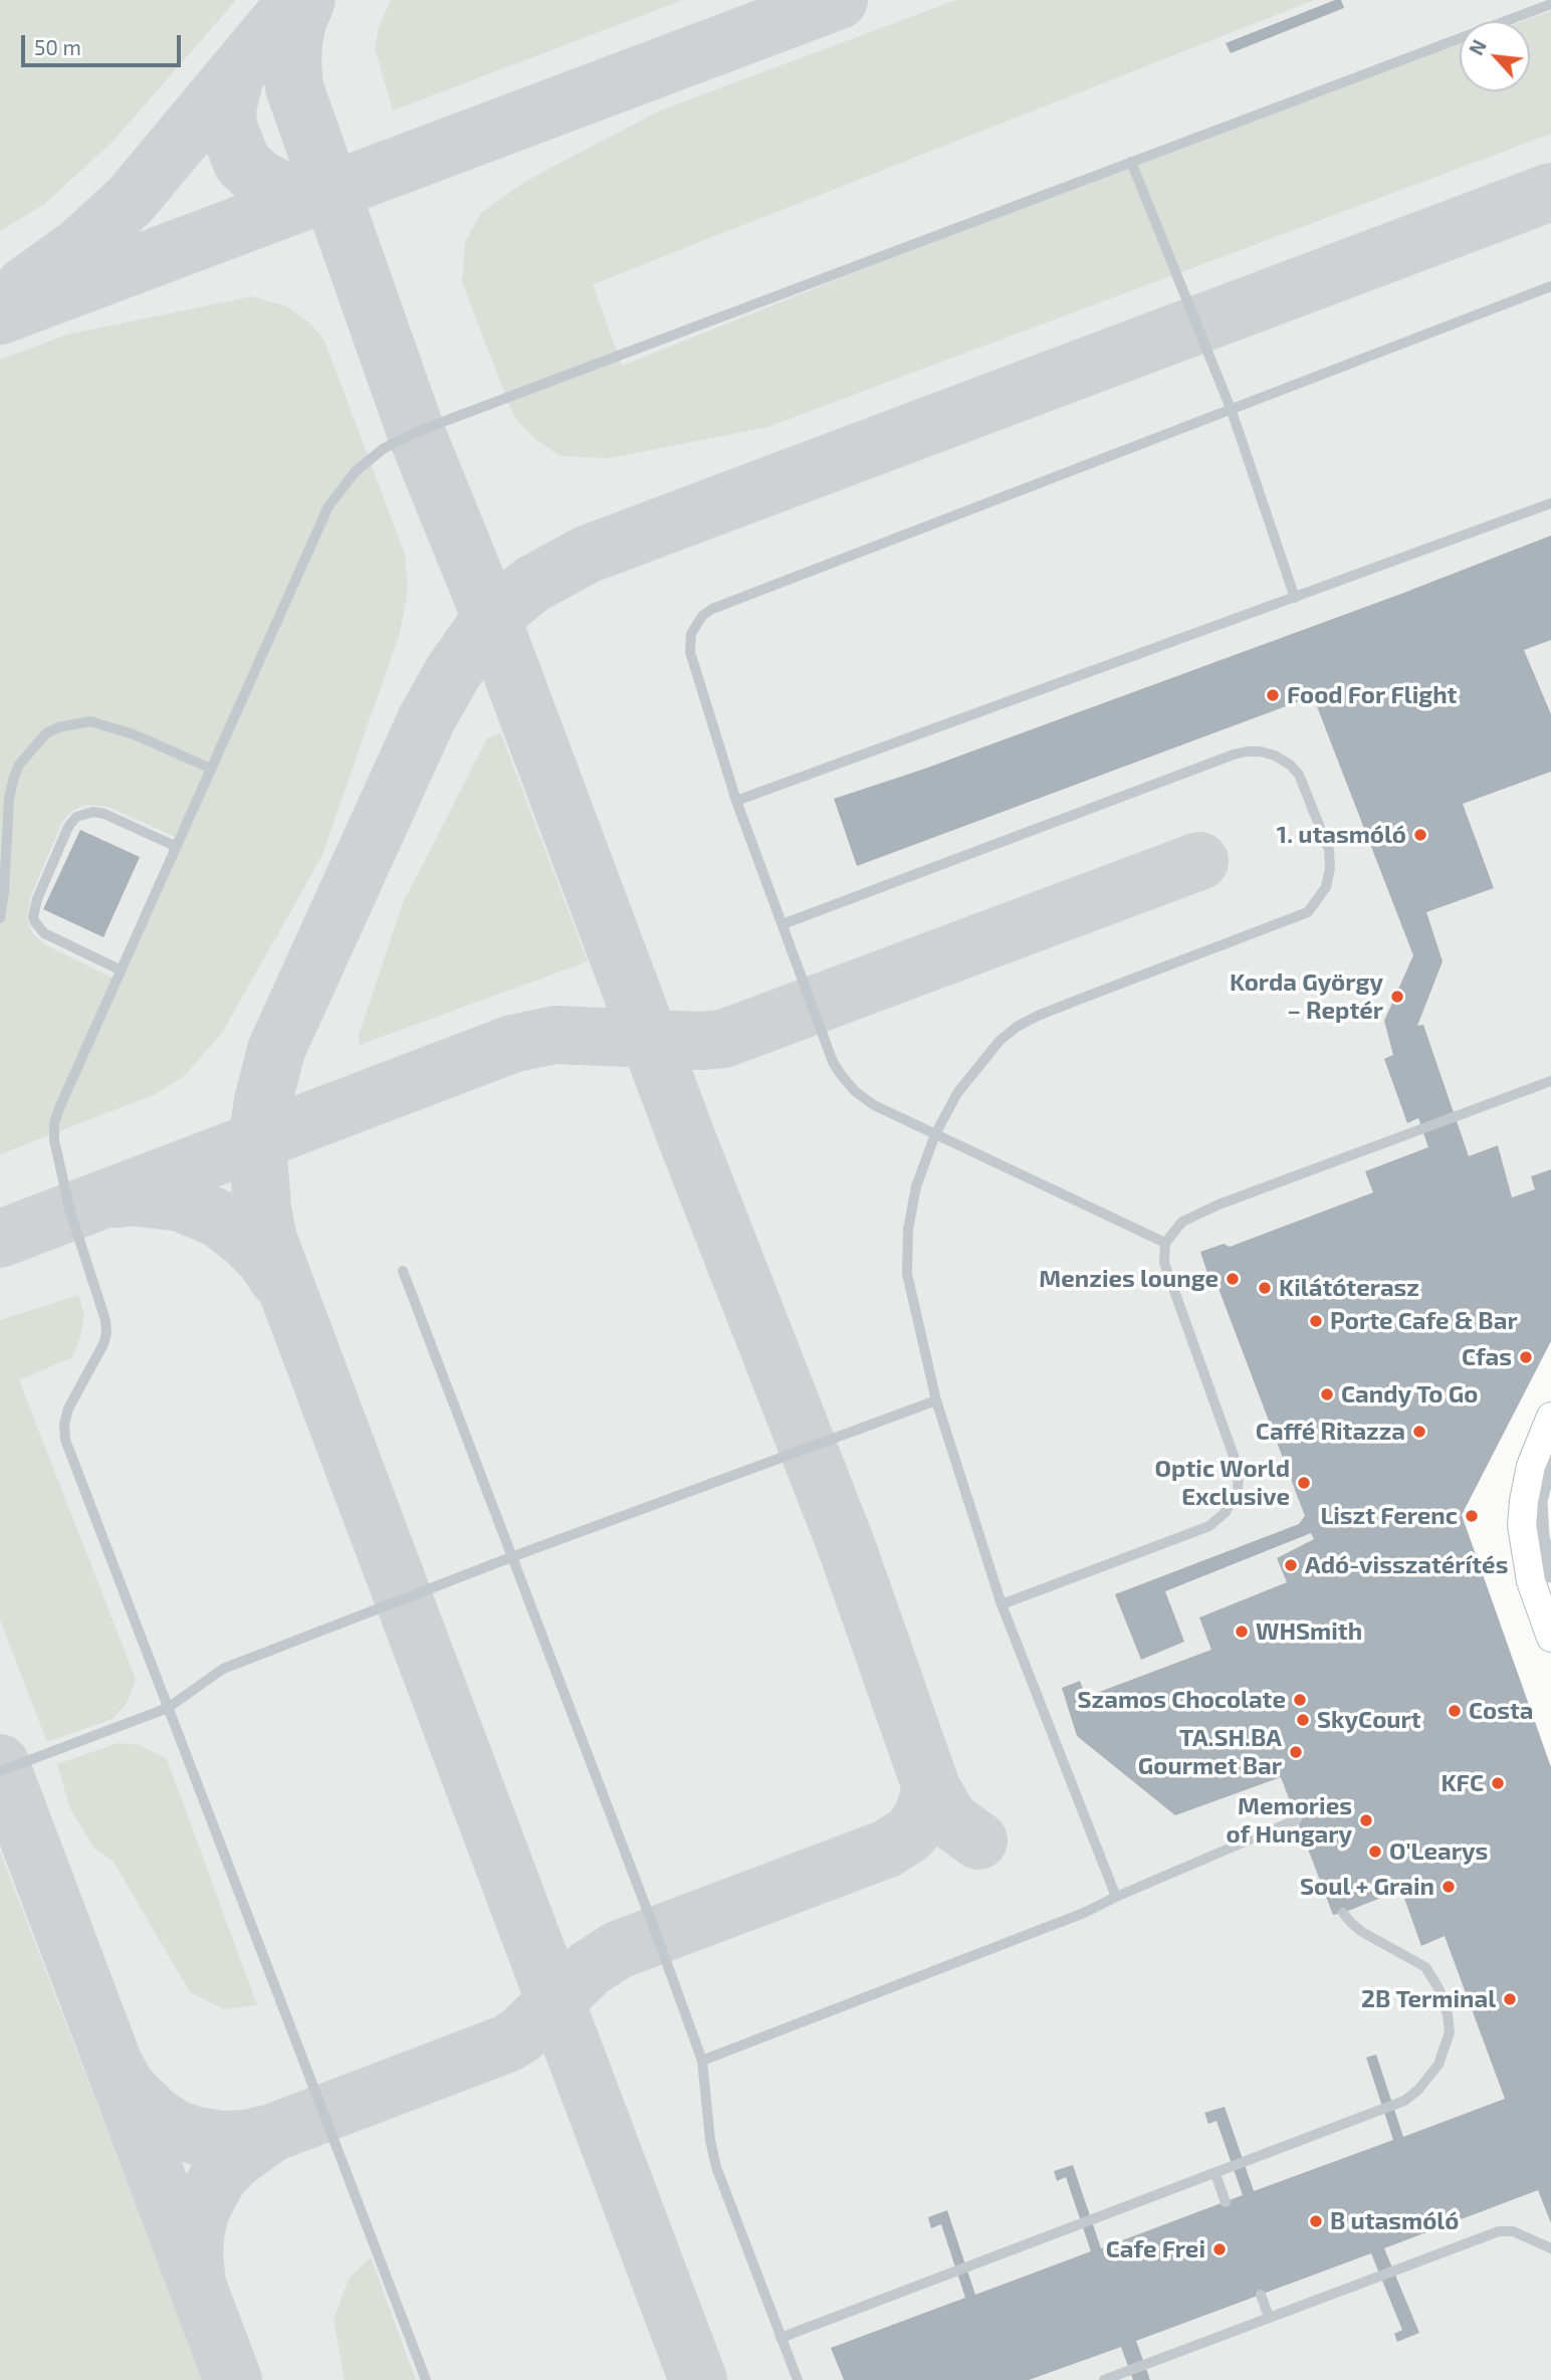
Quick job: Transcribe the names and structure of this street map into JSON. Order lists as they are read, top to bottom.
{
  "places": [
    "Food For Flight",
    "1. utasmóló",
    "Korda György – Reptér",
    "Menzies lounge",
    "Kilátóterasz",
    "Porte Cafe & Bar",
    "Cfas",
    "Candy To Go",
    "Caffé Ritazza",
    "Optic World Exclusive",
    "Liszt Ferenc",
    "Adó-visszatérítés",
    "WHSmith",
    "Szamos Chocolate",
    "Costa",
    "SkyCourt",
    "TA.SH.BA Gourmet Bar",
    "KFC",
    "Memories of Hungary",
    "O'Learys",
    "Soul + Grain",
    "2B Terminal",
    "B utasmóló",
    "Cafe Frei"
  ],
  "scale_bar": "50 m",
  "north": "top left"
}
